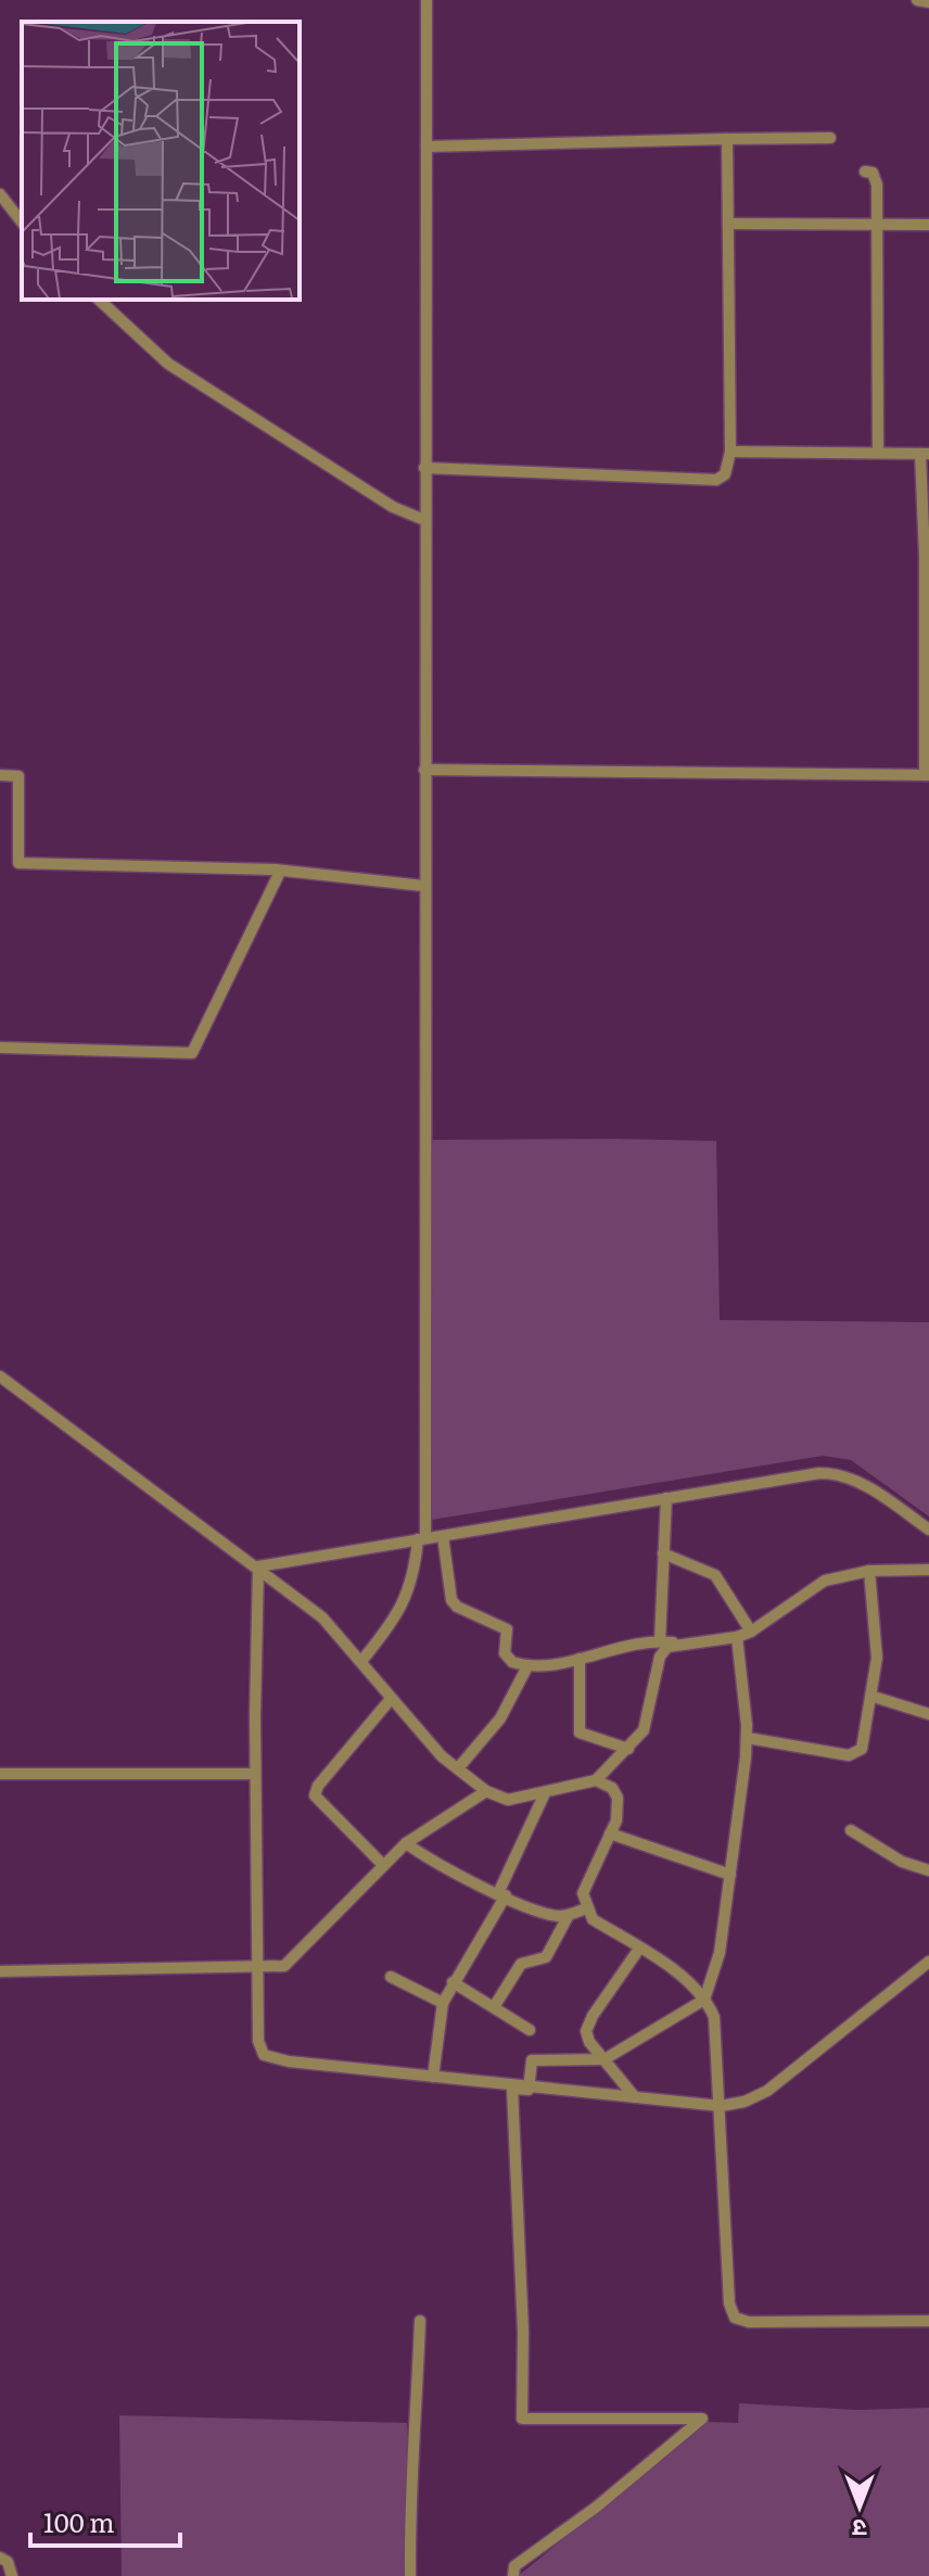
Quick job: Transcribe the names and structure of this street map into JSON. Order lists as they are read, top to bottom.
{
  "scale_bar": "100 m",
  "north": "bottom"
}
